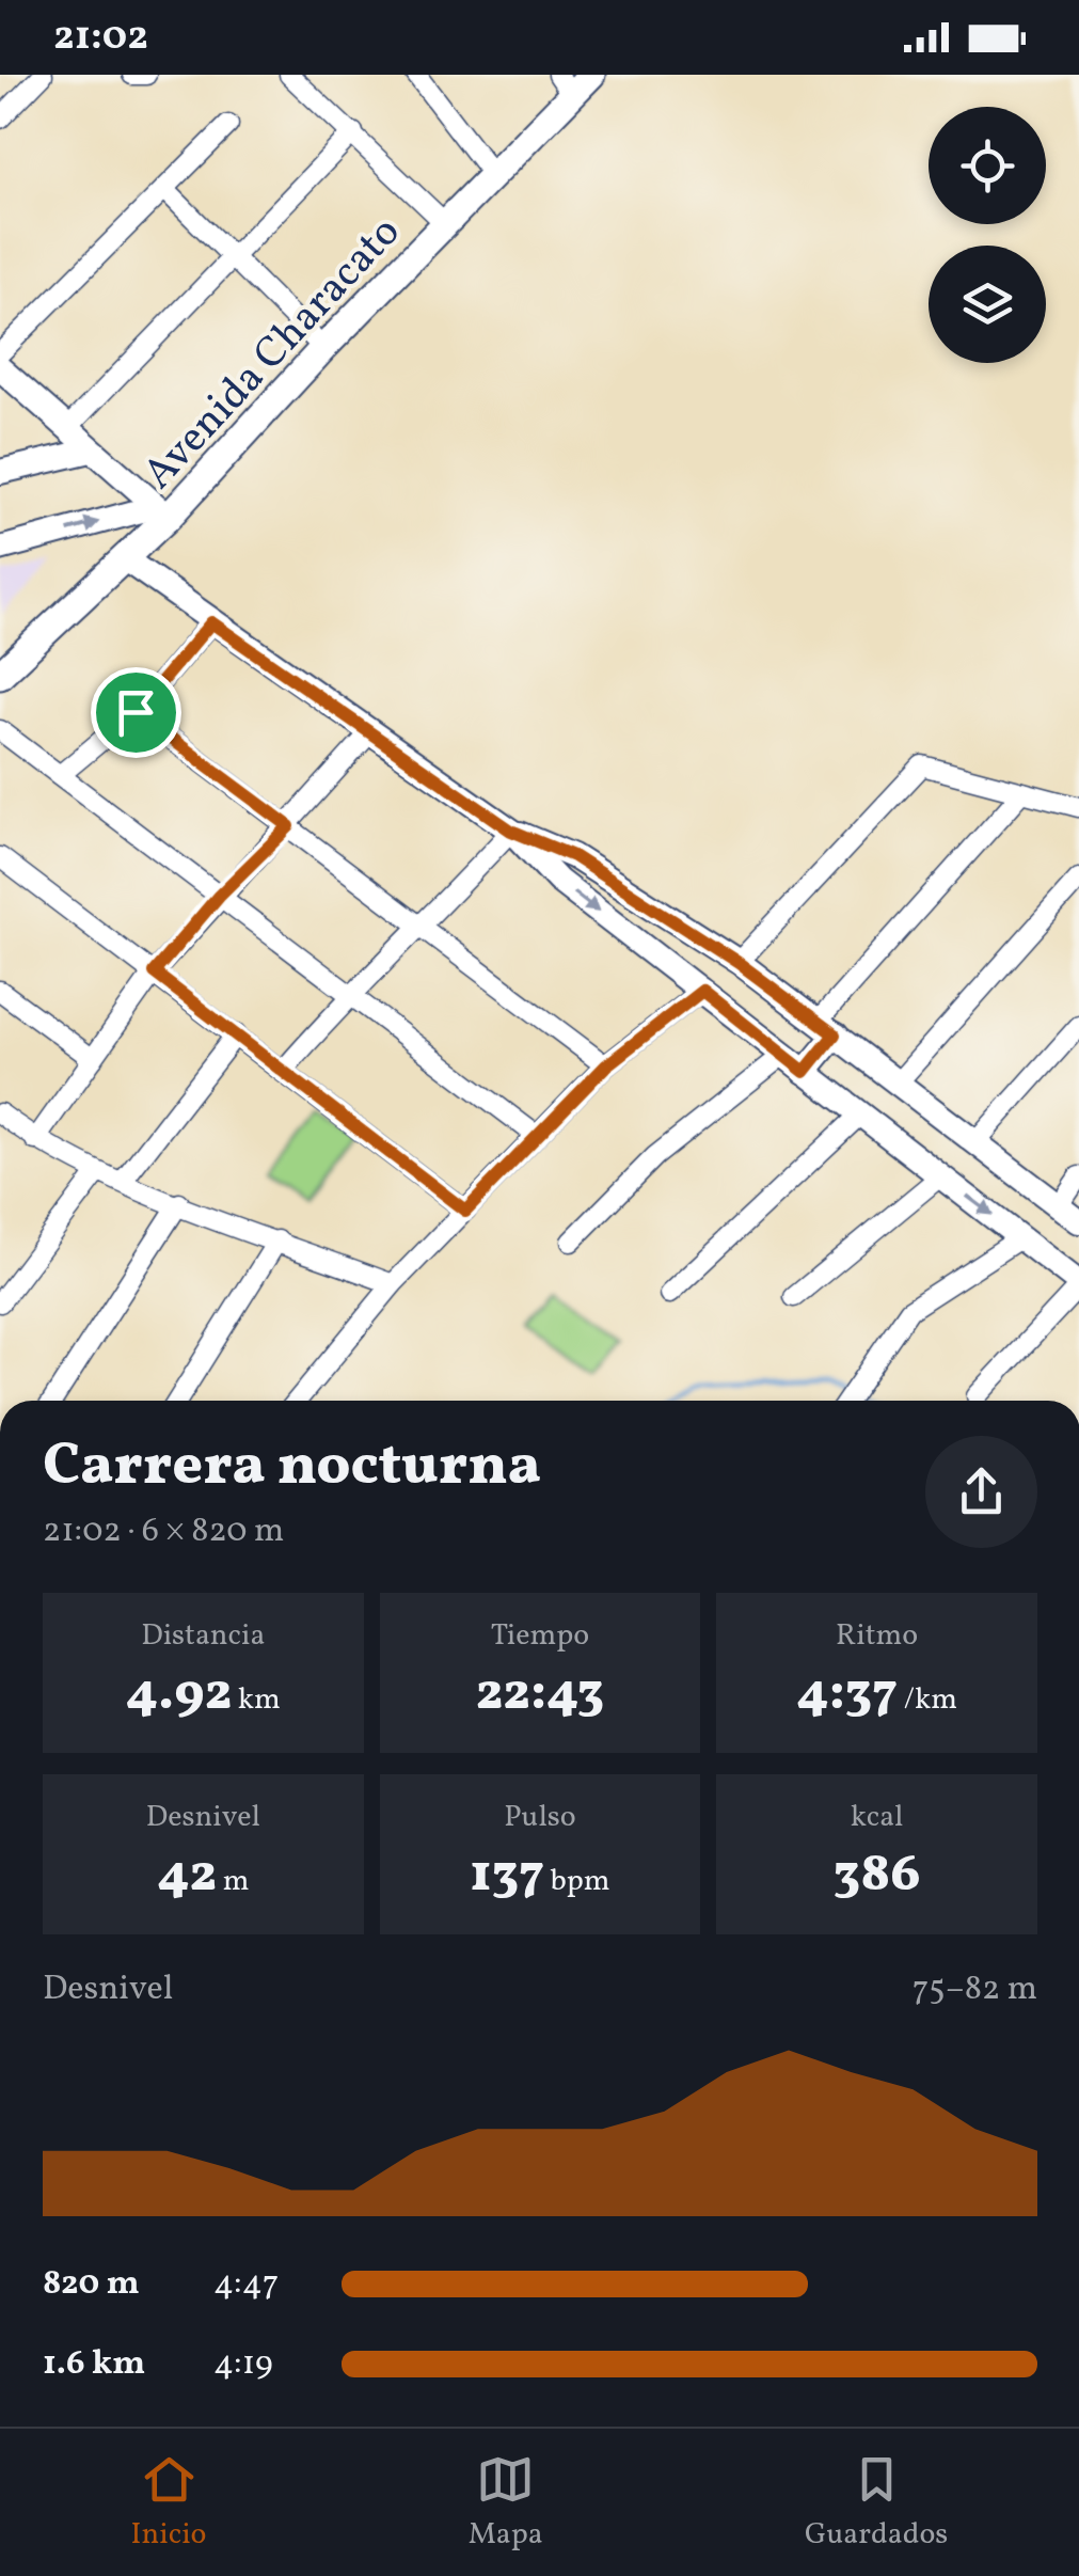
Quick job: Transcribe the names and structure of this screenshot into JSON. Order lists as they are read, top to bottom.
{
  "streets": {
    "main road": ["Avenida Characato"]
  },
  "page": {
    "status": "21:02",
    "heading": ["Carrera nocturna", "21:02 · 6 × 820 m"],
    "stats": [
      ["Distancia", "4.92 km"],
      ["Tiempo", "22:43"],
      ["Ritmo", "4:37 /km"],
      ["Desnivel", "42 m"],
      ["Pulso", "137 bpm"],
      ["kcal", "386"]
    ],
    "chart": ["Desnivel", "75–82 m"],
    "list": [
      {
        "name": "820 m",
        "note": "4:47"
      },
      {
        "name": "1.6 km",
        "note": "4:19"
      }
    ],
    "tabs": ["Inicio", "Mapa", "Guardados"]
  }
}
